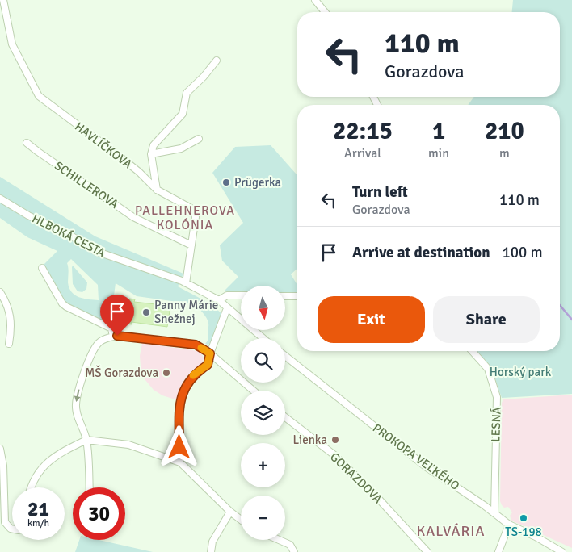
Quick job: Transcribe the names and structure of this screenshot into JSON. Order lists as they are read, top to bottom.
{
  "streets": {
    "street": [
      "HAVLÍČKOVA",
      "SCHILLEROVA",
      "HLBOKÁ CESTA",
      "LESNÁ",
      "PROKOPA VEĽKÉHO",
      "GORAZDOVA"
    ]
  },
  "crossings": [
    ["HAVLÍČKOVA", "SCHILLEROVA"],
    ["HAVLÍČKOVA", "HLBOKÁ CESTA"],
    ["LESNÁ", "PROKOPA VEĽKÉHO"]
  ],
  "districts": ["PALLEHNEROVA KOLÓNIA", "KALVÁRIA"],
  "parks": ["Horský park"],
  "places": [
    "Prügerka",
    "Panny Márie Snežnej",
    "MŠ Gorazdova",
    "Lienka",
    "TS-198"
  ],
  "north": "bottom",
  "page": {
    "turn": ["110 m", "Gorazdova"],
    "eta": [
      "22:15",
      "Arrival",
      "1",
      "min",
      "210",
      "m"
    ],
    "list": [
      {
        "name": "Turn left",
        "note": "Gorazdova",
        "value": "110 m"
      },
      {
        "name": "Arrive at destination",
        "value": "100 m"
      }
    ],
    "map_buttons": ["+", "−"],
    "buttons": ["Exit", "Share"],
    "speed": "21 km/h",
    "limit": "30"
  }
}
